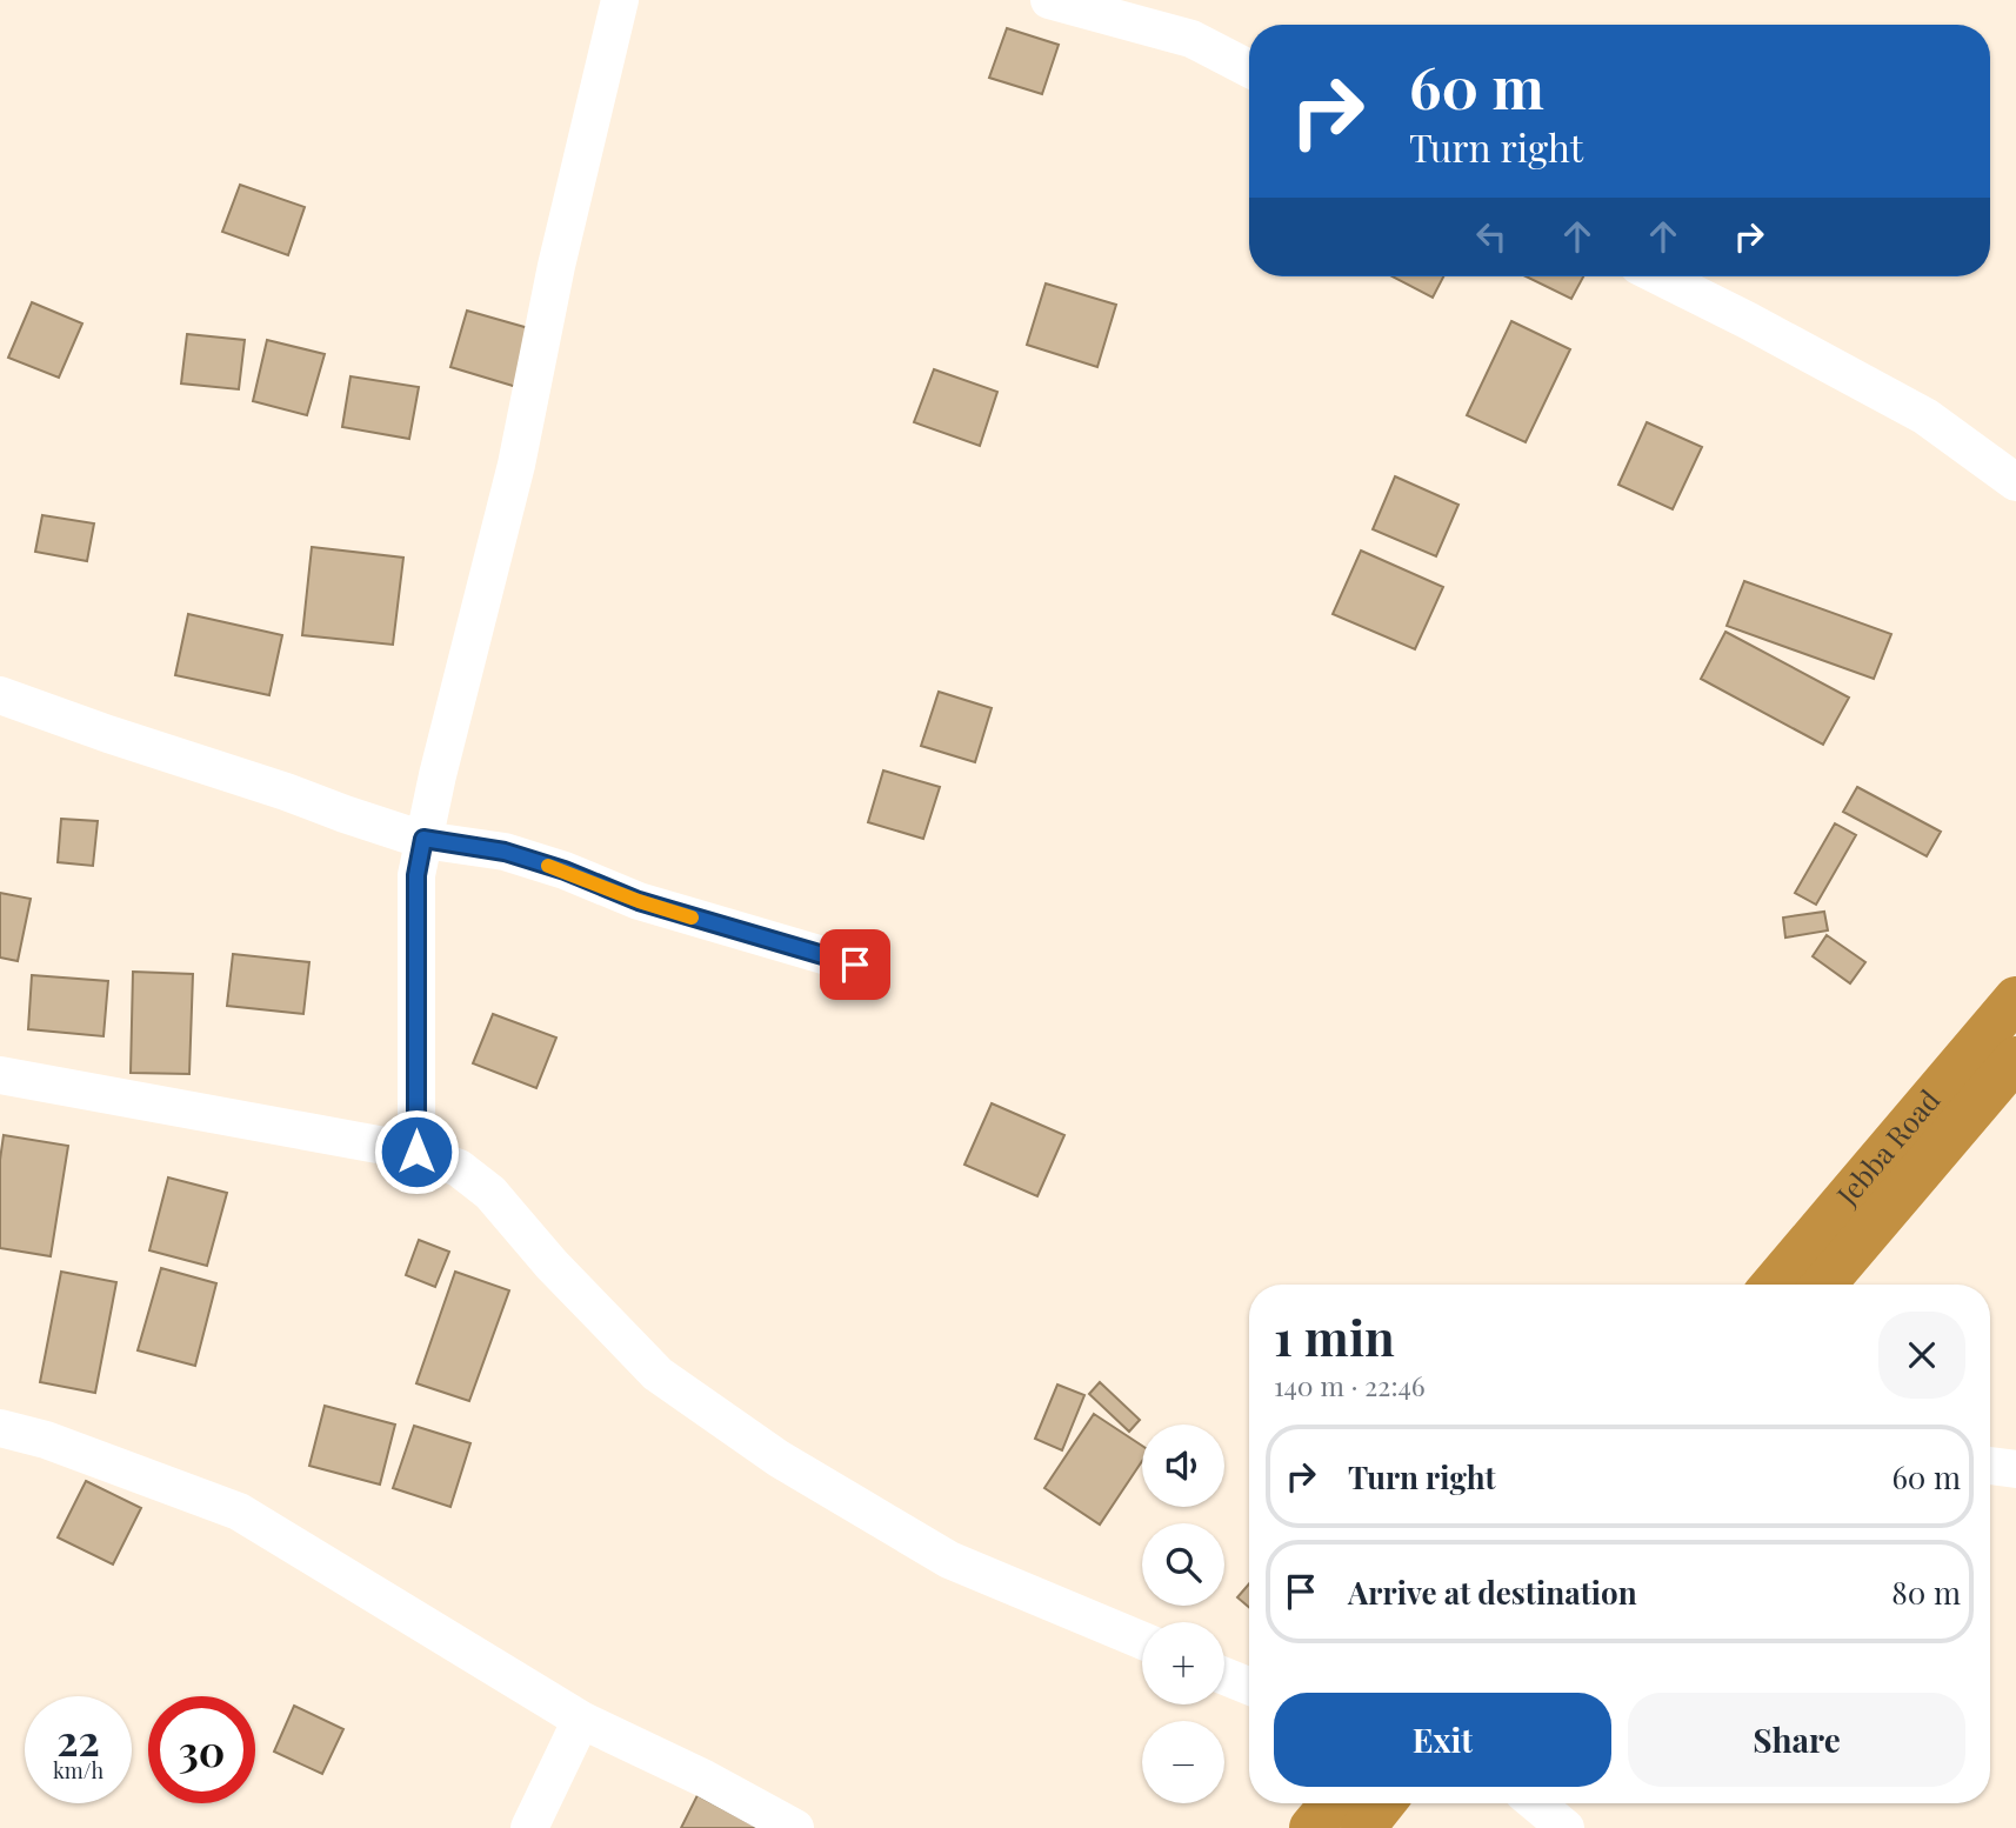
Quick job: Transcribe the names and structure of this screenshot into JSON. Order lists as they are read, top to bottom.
{
  "streets": {
    "highway": ["Jebba Road"]
  },
  "page": {
    "turn": ["60 m", "Turn right"],
    "heading": ["1 min", "140 m · 22:46"],
    "map_buttons": ["+", "−"],
    "list": [
      {
        "name": "Turn right",
        "value": "60 m"
      },
      {
        "name": "Arrive at destination",
        "value": "80 m"
      }
    ],
    "buttons": ["Exit", "Share"],
    "speed": "22 km/h",
    "limit": "30"
  }
}
